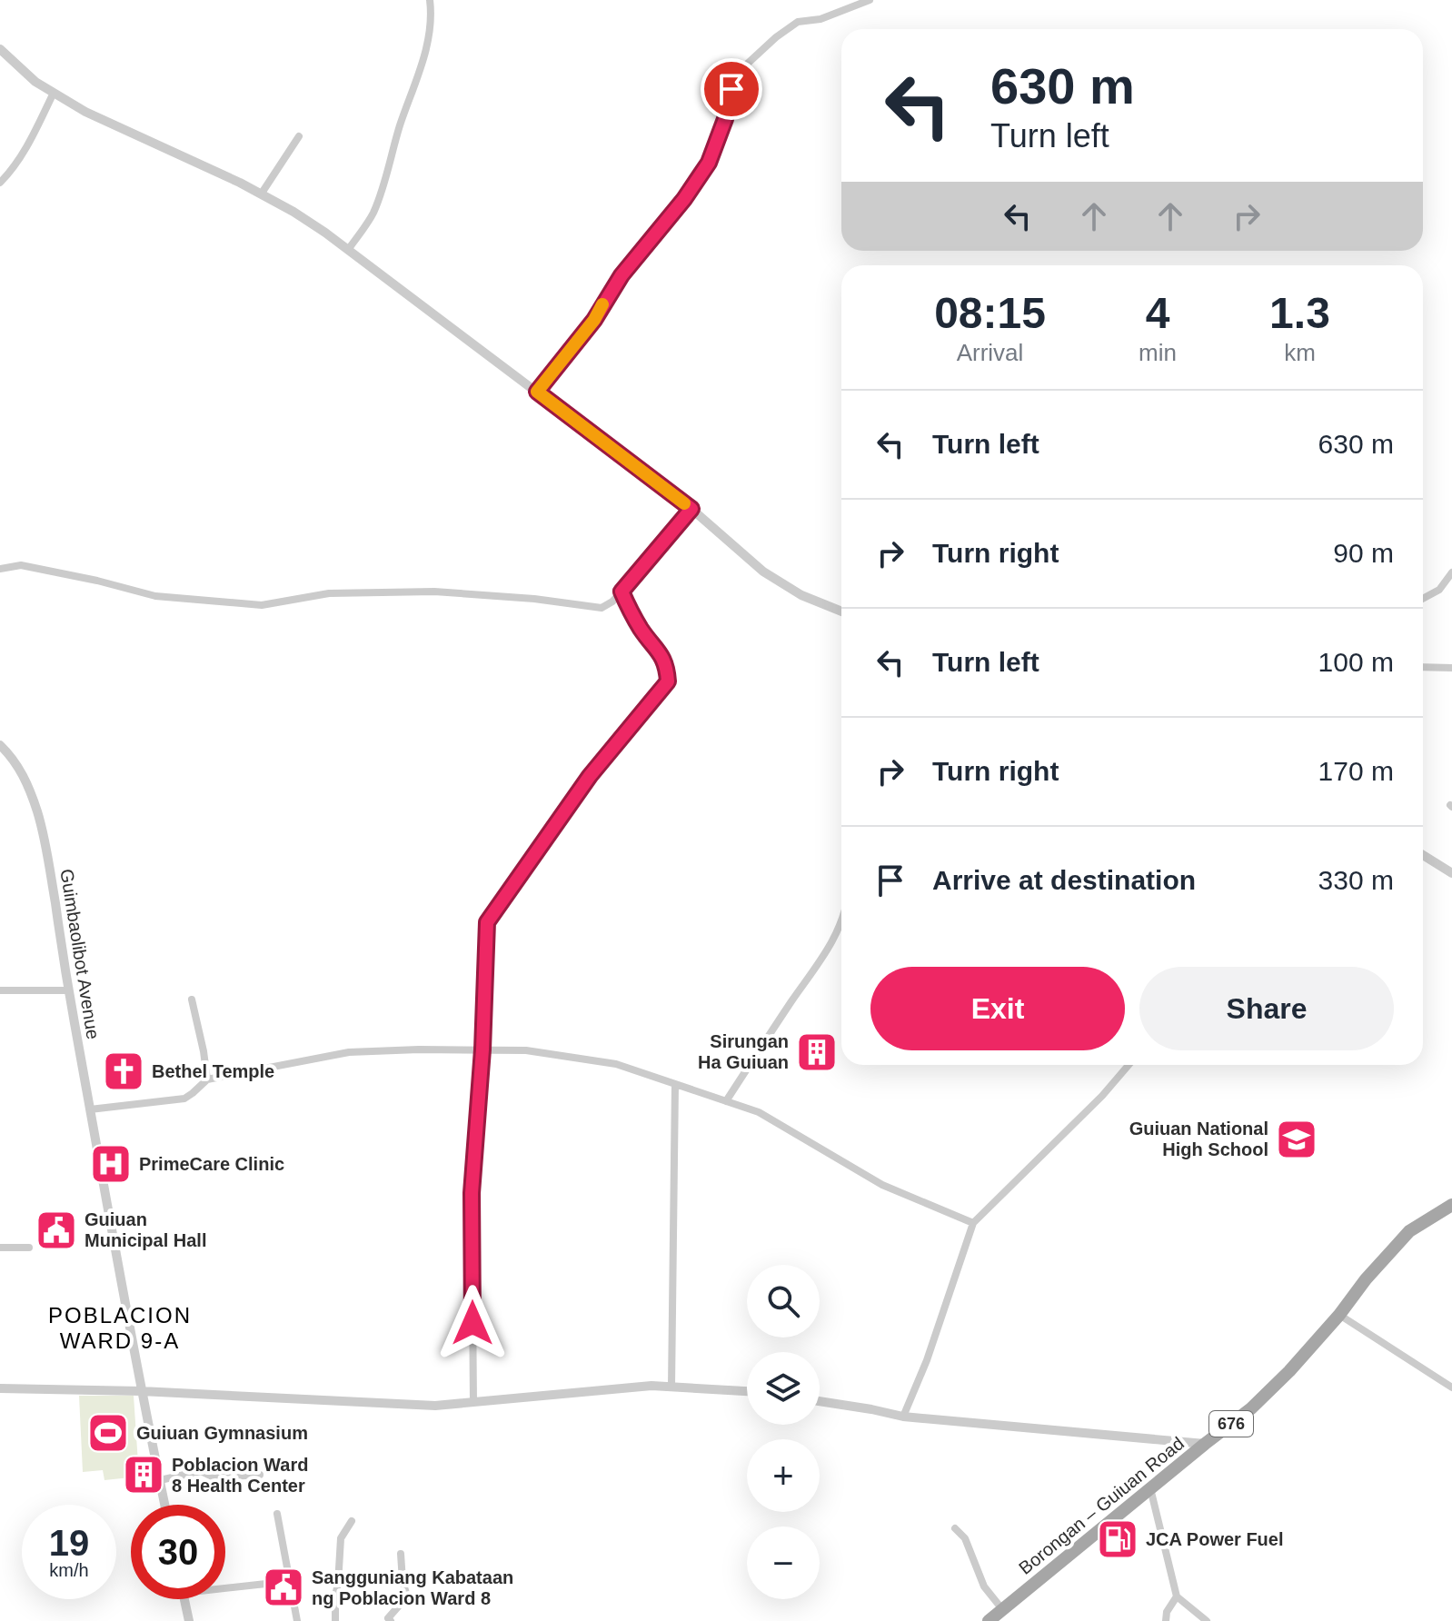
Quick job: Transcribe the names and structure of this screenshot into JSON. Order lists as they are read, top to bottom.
{
  "streets": {
    "main road": ["676", "Borongan – Guiuan Road"],
    "street": ["Guimbaolibot Avenue"]
  },
  "districts": ["POBLACION WARD 9-A"],
  "places": {
    "building": ["Sirungan Ha Guiuan", "Poblacion Ward 8 Health Center"],
    "church": ["Bethel Temple"],
    "school or university": ["Guiuan National High School"],
    "hospital": ["PrimeCare Clinic"],
    "public building": ["Guiuan Municipal Hall", "Sangguniang Kabataan ng Poblacion Ward 8"],
    "sports": ["Guiuan Gymnasium"],
    "fuel station": ["JCA Power Fuel"]
  },
  "page": {
    "turn": ["630 m", "Turn left"],
    "eta": [
      "08:15",
      "Arrival",
      "4",
      "min",
      "1.3",
      "km"
    ],
    "list": [
      {
        "name": "Turn left",
        "value": "630 m"
      },
      {
        "name": "Turn right",
        "value": "90 m"
      },
      {
        "name": "Turn left",
        "value": "100 m"
      },
      {
        "name": "Turn right",
        "value": "170 m"
      },
      {
        "name": "Arrive at destination",
        "value": "330 m"
      }
    ],
    "buttons": ["Exit", "Share"],
    "map_buttons": ["+", "−"],
    "speed": "19 km/h",
    "limit": "30"
  }
}
